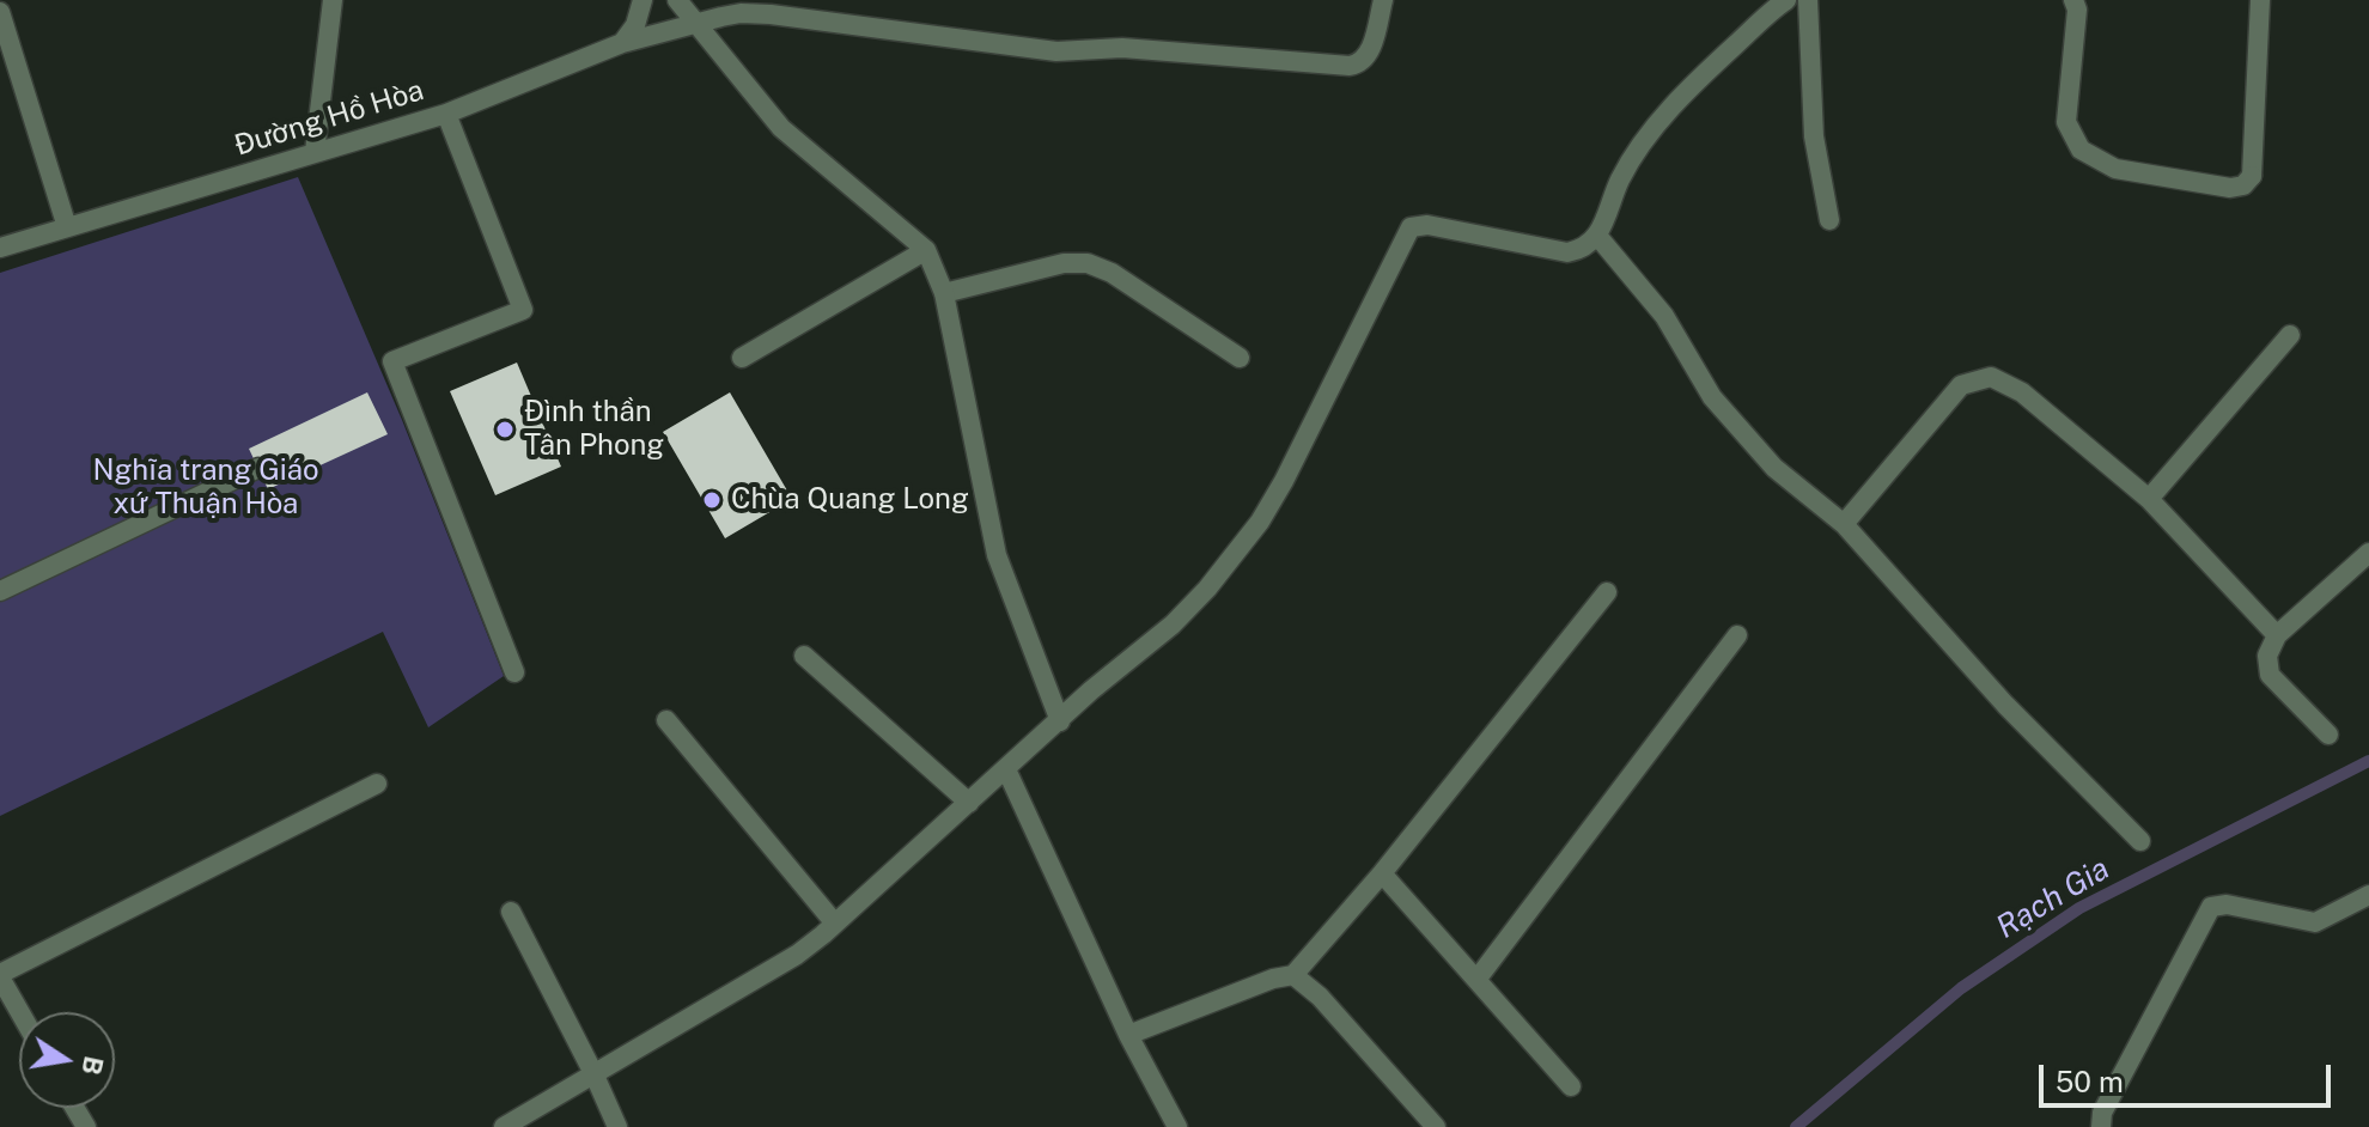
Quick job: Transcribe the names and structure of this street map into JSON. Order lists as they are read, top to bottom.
{
  "streets": {
    "street": ["Đường Hồ Hòa"]
  },
  "water": ["Rạch Gia"],
  "parks": ["Nghĩa trang Giáo xứ Thuận Hòa"],
  "places": ["Đình thần Tân Phong", "Chùa Quang Long"],
  "scale_bar": "50 m",
  "north": "right"
}
